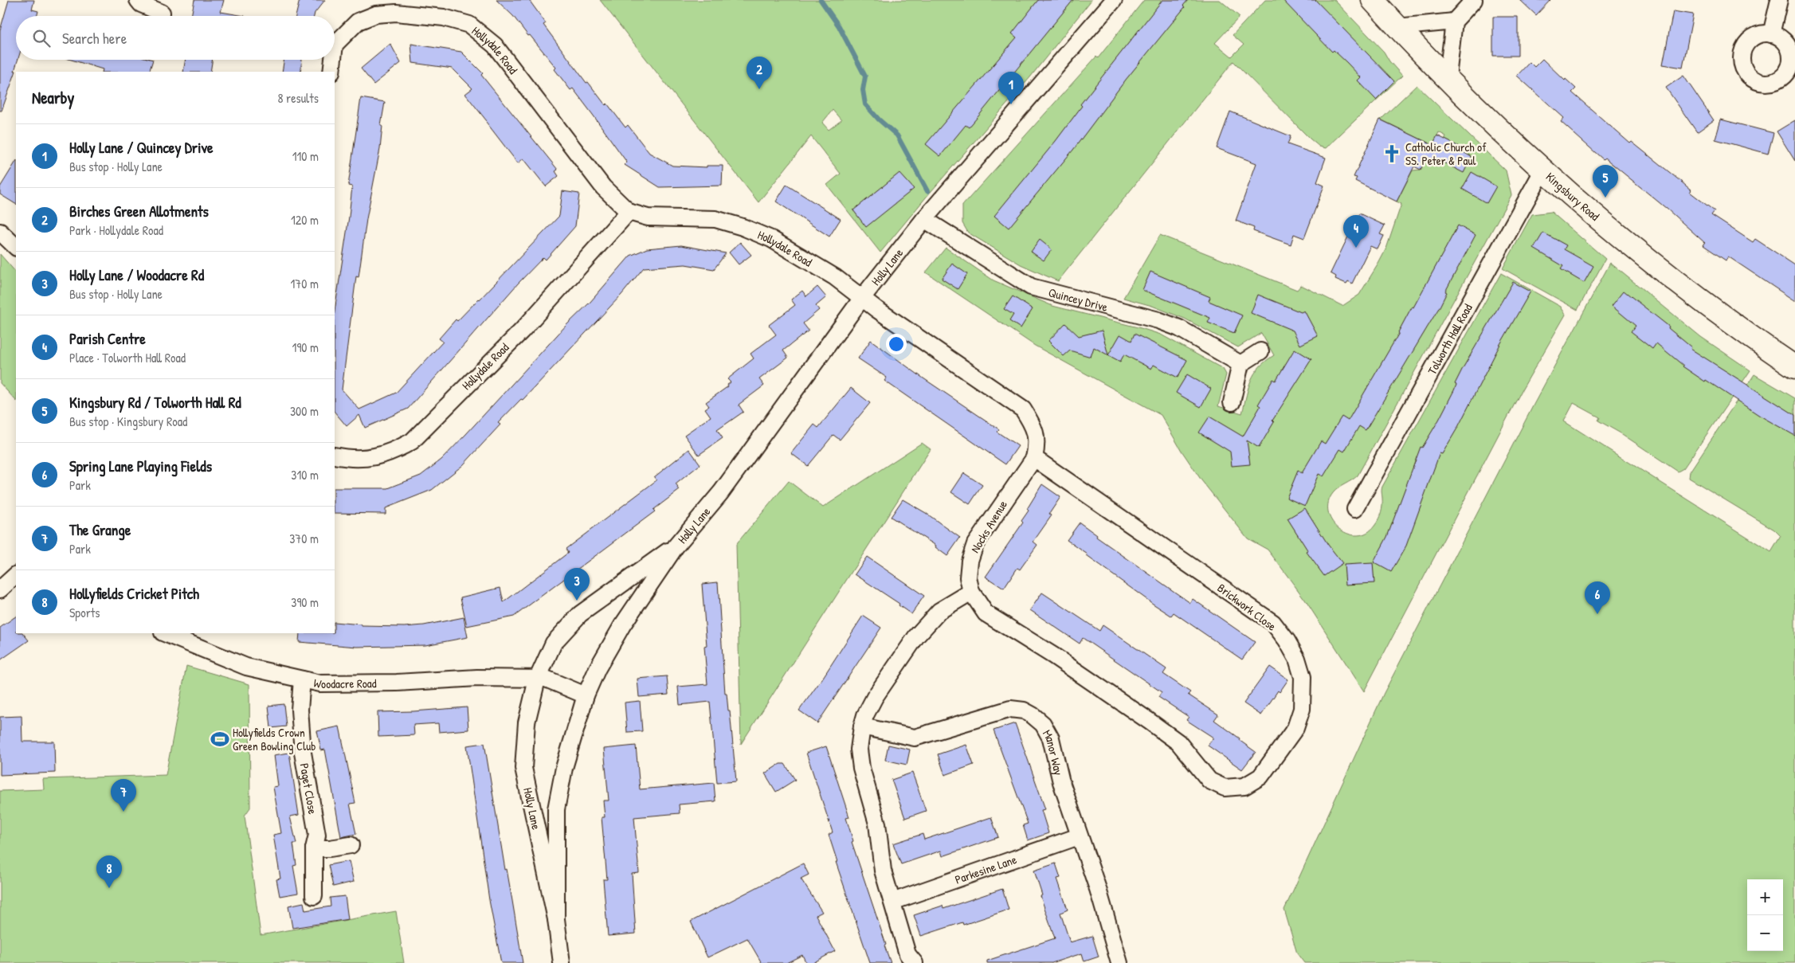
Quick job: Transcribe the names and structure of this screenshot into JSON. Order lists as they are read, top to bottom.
{
  "streets": {
    "street": [
      "Hollydale Road",
      "Kingsbury Road",
      "Holly Lane",
      "Quincey Drive",
      "Tolworth Hall Road",
      "Nocks Avenue",
      "Brickwork Close",
      "Woodacre Road",
      "Manor Way",
      "Paget Close",
      "Parkesine Lane"
    ]
  },
  "crossings": [
    ["Hollydale Road", "Holly Lane"],
    ["Hollydale Road", "Nocks Avenue"],
    ["Kingsbury Road", "Tolworth Hall Road"],
    ["Holly Lane", "Quincey Drive"],
    ["Holly Lane", "Nocks Avenue"],
    ["Holly Lane", "Woodacre Road"],
    ["Nocks Avenue", "Brickwork Close"],
    ["Woodacre Road", "Paget Close"],
    ["Manor Way", "Parkesine Lane"]
  ],
  "places": {
    "church": ["Catholic Church of SS. Peter & Paul"],
    "sports": ["Hollyfields Crown Green Bowling Club"]
  },
  "page": {
    "search": "Search here",
    "pins": [
      "2",
      "1",
      "5",
      "4",
      "3",
      "6",
      "7",
      "8"
    ],
    "heading": ["Nearby", "8 results"],
    "list": [
      {
        "mark": "1",
        "name": "Holly Lane / Quincey Drive",
        "note": "Bus stop · Holly Lane",
        "value": "110 m"
      },
      {
        "mark": "2",
        "name": "Birches Green Allotments",
        "note": "Park · Hollydale Road",
        "value": "120 m"
      },
      {
        "mark": "3",
        "name": "Holly Lane / Woodacre Rd",
        "note": "Bus stop · Holly Lane",
        "value": "170 m"
      },
      {
        "mark": "4",
        "name": "Parish Centre",
        "note": "Place · Tolworth Hall Road",
        "value": "190 m"
      },
      {
        "mark": "5",
        "name": "Kingsbury Rd / Tolworth Hall Rd",
        "note": "Bus stop · Kingsbury Road",
        "value": "300 m"
      },
      {
        "mark": "6",
        "name": "Spring Lane Playing Fields",
        "note": "Park",
        "value": "310 m"
      },
      {
        "mark": "7",
        "name": "The Grange",
        "note": "Park",
        "value": "370 m"
      },
      {
        "mark": "8",
        "name": "Hollyfields Cricket Pitch",
        "note": "Sports",
        "value": "390 m"
      }
    ],
    "map_buttons": ["+", "−"]
  }
}
